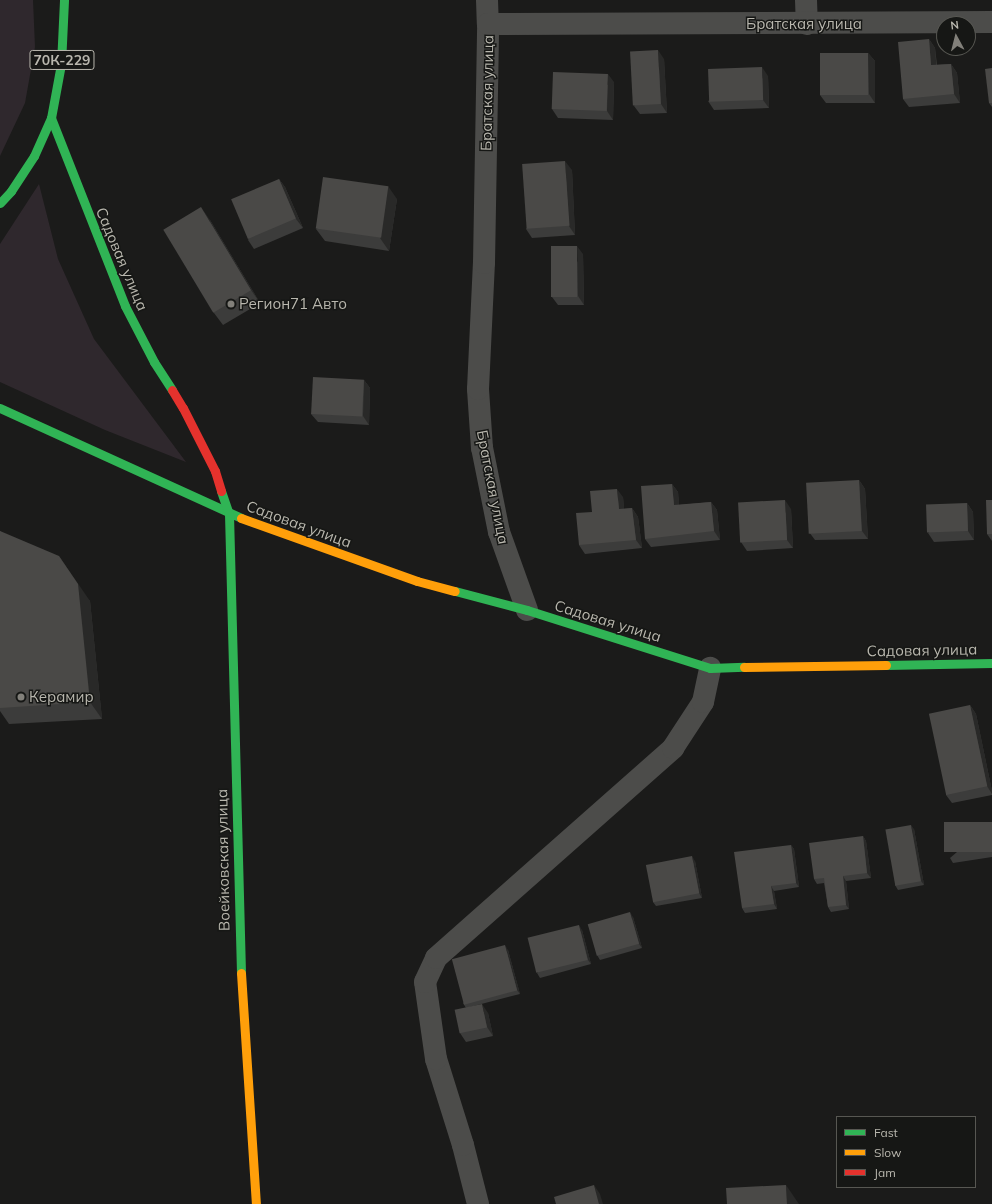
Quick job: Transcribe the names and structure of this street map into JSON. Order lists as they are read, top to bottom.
{
  "streets": {
    "main road": ["70К-229", "Садовая улица", "Воейковская улица"],
    "street": ["Братская улица"]
  },
  "crossings": [
    ["Братская улица", "Садовая улица"],
    ["70К-229", "Садовая улица"],
    ["Садовая улица", "Воейковская улица"]
  ],
  "places": ["Регион71 Авто", "Керамир"],
  "legend": ["Fast", "Slow", "Jam"],
  "north": "top"
}
